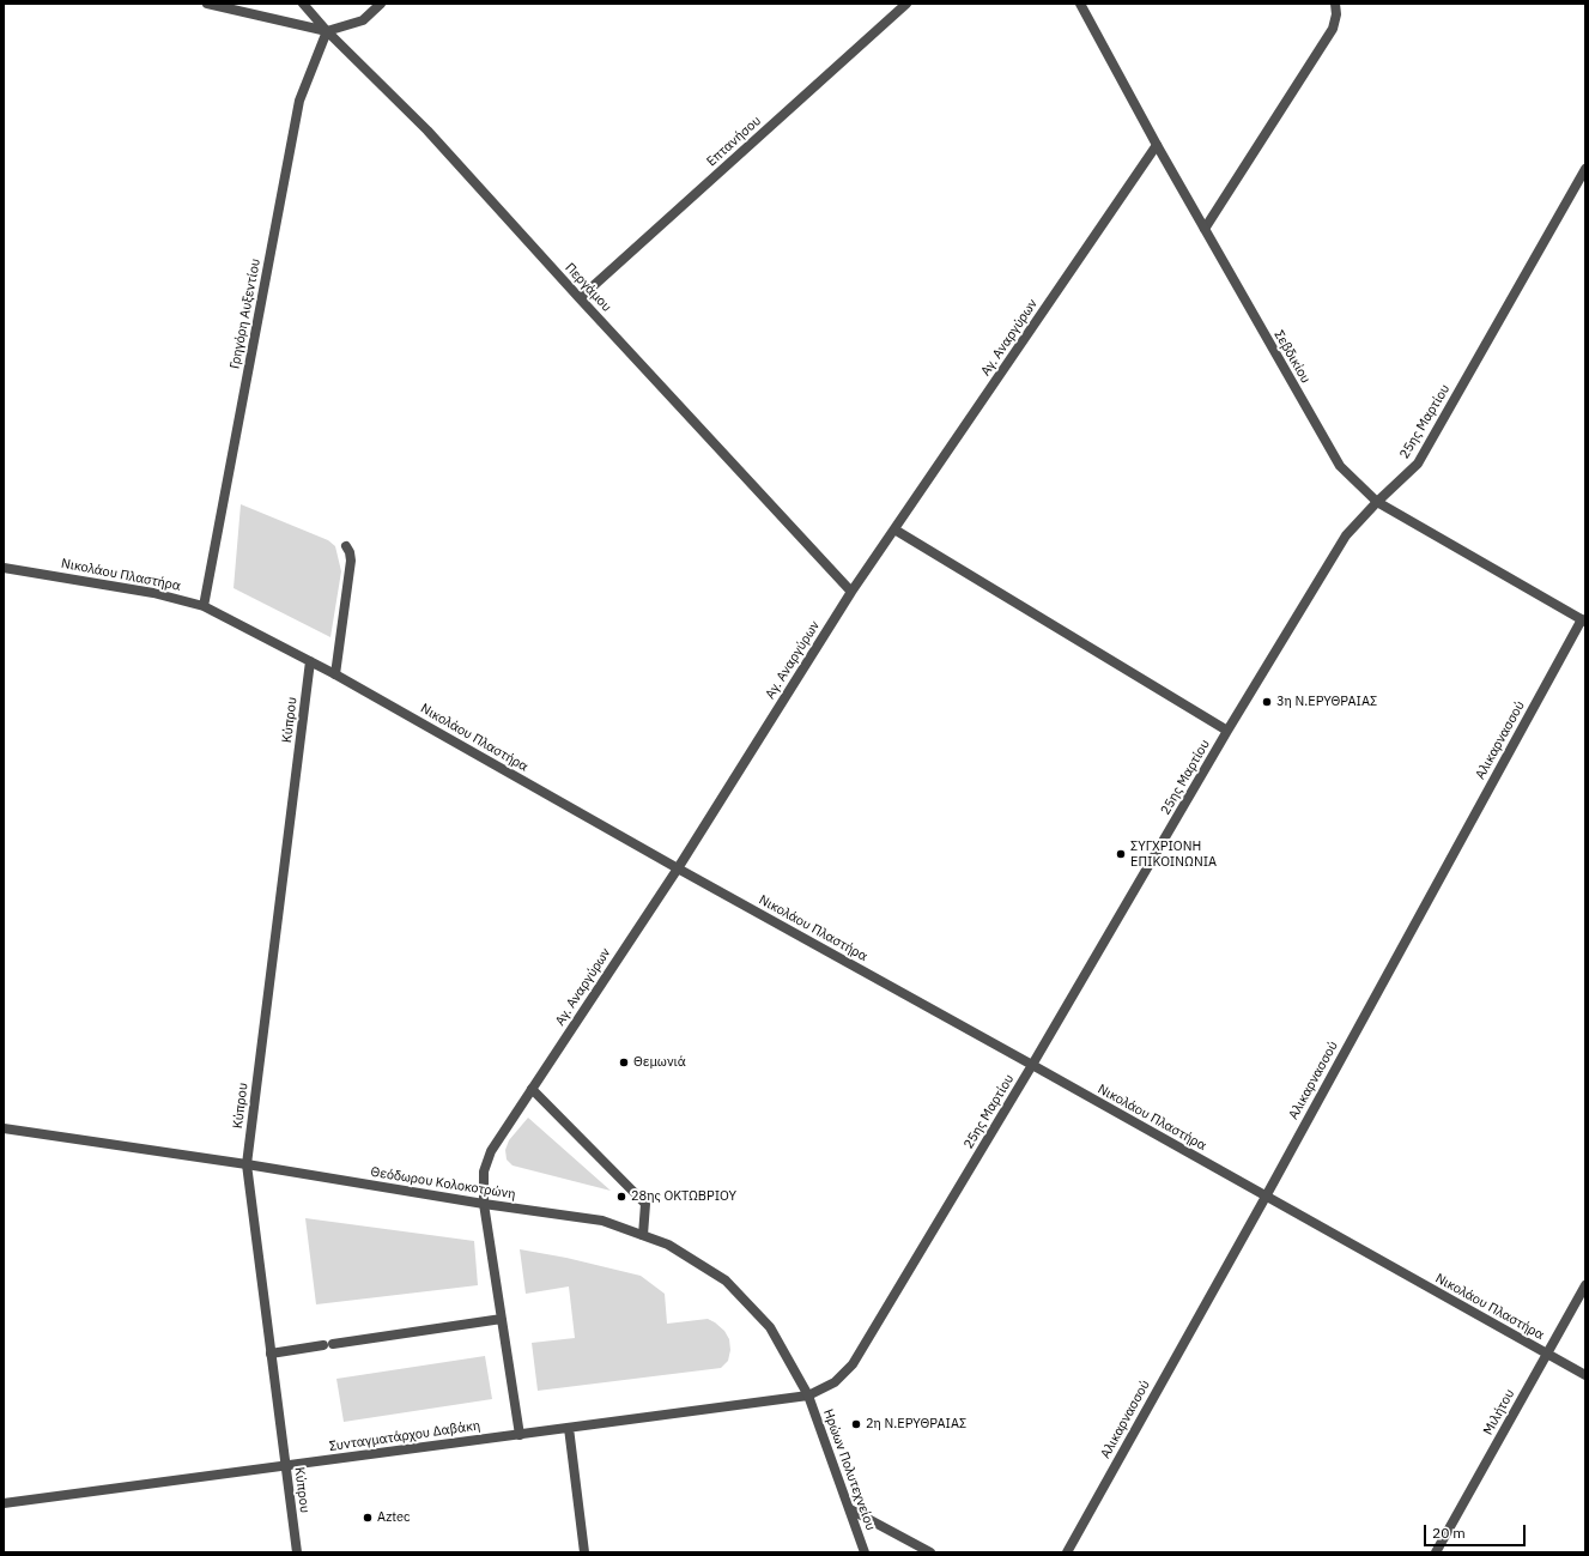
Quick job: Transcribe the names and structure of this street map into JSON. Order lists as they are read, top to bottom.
{
  "streets": {
    "street": [
      "Επτανήσου",
      "Περγάμου",
      "Γρηγόρη Αυξεντίου",
      "Αγ. Αναργύρων",
      "Σεβδικίου",
      "25ης Μαρτίου",
      "Νικολάου Πλαστήρα",
      "Κύπρου",
      "Αλικαρνασσού",
      "Θεόδωρου Κολοκοτρώνη",
      "Μιλήτου",
      "Συνταγματάρχου Δαβάκη",
      "Ηρώων Πολυτεχνείου"
    ]
  },
  "crossings": [
    ["Επτανήσου", "Περγάμου"],
    ["Περγάμου", "Γρηγόρη Αυξεντίου"],
    ["Περγάμου", "Αγ. Αναργύρων"],
    ["Γρηγόρη Αυξεντίου", "Νικολάου Πλαστήρα"],
    ["Αγ. Αναργύρων", "Σεβδικίου"],
    ["Αγ. Αναργύρων", "Νικολάου Πλαστήρα"],
    ["Αγ. Αναργύρων", "Θεόδωρου Κολοκοτρώνη"],
    ["Αγ. Αναργύρων", "Συνταγματάρχου Δαβάκη"],
    ["Σεβδικίου", "25ης Μαρτίου"],
    ["Σεβδικίου", "Αλικαρνασσού"],
    ["25ης Μαρτίου", "Νικολάου Πλαστήρα"],
    ["25ης Μαρτίου", "Θεόδωρου Κολοκοτρώνη"],
    ["25ης Μαρτίου", "Συνταγματάρχου Δαβάκη"],
    ["25ης Μαρτίου", "Ηρώων Πολυτεχνείου"],
    ["Νικολάου Πλαστήρα", "Κύπρου"],
    ["Νικολάου Πλαστήρα", "Αλικαρνασσού"],
    ["Νικολάου Πλαστήρα", "Μιλήτου"],
    ["Κύπρου", "Θεόδωρου Κολοκοτρώνη"],
    ["Κύπρου", "Συνταγματάρχου Δαβάκη"],
    ["Θεόδωρου Κολοκοτρώνη", "Συνταγματάρχου Δαβάκη"],
    ["Θεόδωρου Κολοκοτρώνη", "Ηρώων Πολυτεχνείου"],
    ["Συνταγματάρχου Δαβάκη", "Ηρώων Πολυτεχνείου"]
  ],
  "places": [
    "3η Ν.ΕΡΥΘΡΑΙΑΣ",
    "ΣΥΓΧΡΙΟΝΗ ΕΠΙΚΟΙΝΩΝΙΑ",
    "Θεμωνιά",
    "28ης ΟΚΤΩΒΡΙΟΥ",
    "2η Ν.ΕΡΥΘΡΑΙΑΣ",
    "Aztec"
  ],
  "scale_bar": "20 m"
}
